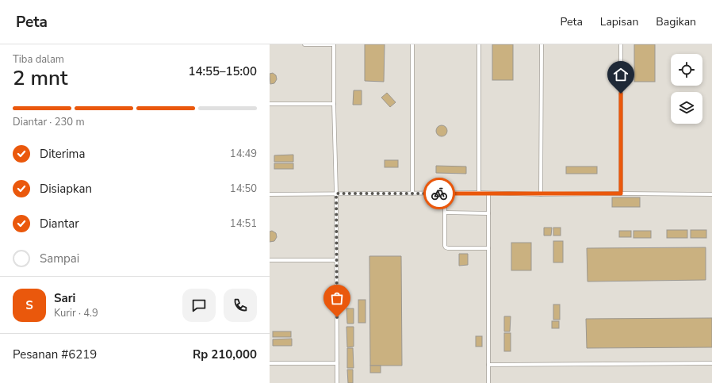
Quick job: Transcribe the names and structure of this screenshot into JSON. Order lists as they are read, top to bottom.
{
  "page": {
    "header": "Peta",
    "nav": ["Peta", "Lapisan", "Bagikan"],
    "heading": ["2 mnt", "Tiba dalam", "14:55–15:00"],
    "panel": [
      "Sari",
      "Kurir · 4.9",
      "Pesanan #6219",
      "Rp 210,000"
    ],
    "bar": "Diantar · 230 m",
    "list": [
      ["Diterima", "14:49"],
      ["Disiapkan", "14:50"],
      ["Diantar", "14:51"],
      "Sampai"
    ],
    "round": "S"
  }
}
